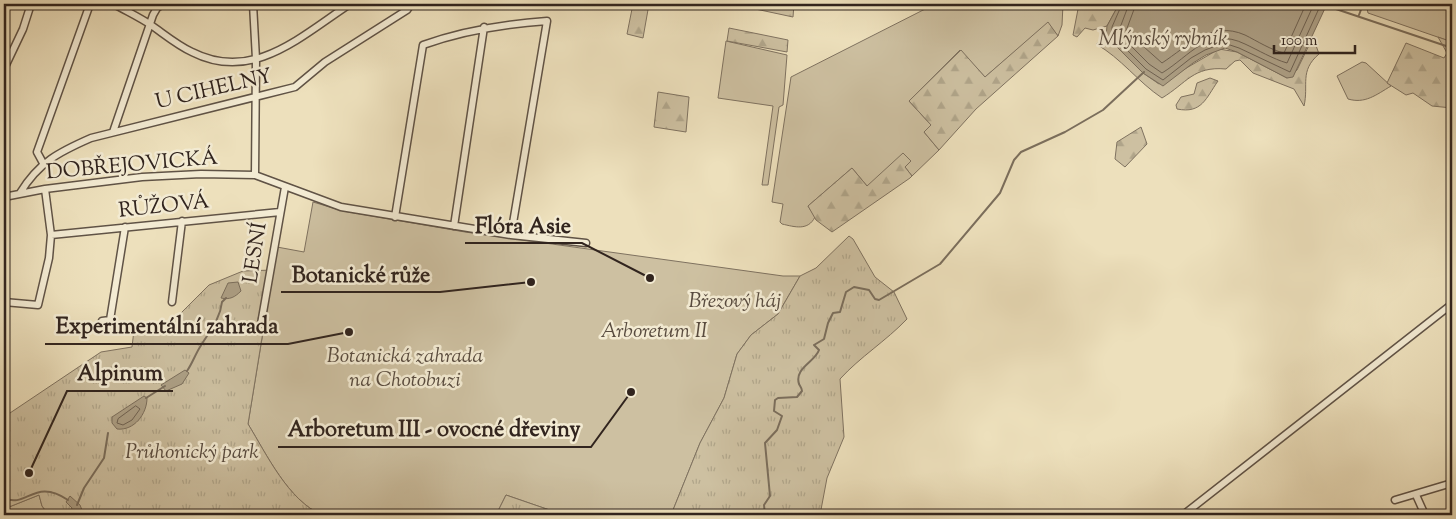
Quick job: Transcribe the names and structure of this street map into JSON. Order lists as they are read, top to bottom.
{
  "streets": {
    "street": [
      "U CIHELNY",
      "DOBŘEJOVICKÁ",
      "RŮŽOVÁ",
      "LESNÍ"
    ]
  },
  "crossings": [
    ["U CIHELNY", "DOBŘEJOVICKÁ"],
    ["DOBŘEJOVICKÁ", "LESNÍ"],
    ["RŮŽOVÁ", "LESNÍ"]
  ],
  "water": ["Mlýnský rybník"],
  "parks": [
    "Březový háj",
    "Arboretum II",
    "Botanická zahrada na Chotobuzi",
    "Průhonický park"
  ],
  "places": [
    "Flóra Asie",
    "Botanické růže",
    "Experimentální zahrada",
    "Arboretum III - ovocné dřeviny",
    "Alpinum"
  ],
  "scale_bar": "100 m"
}
